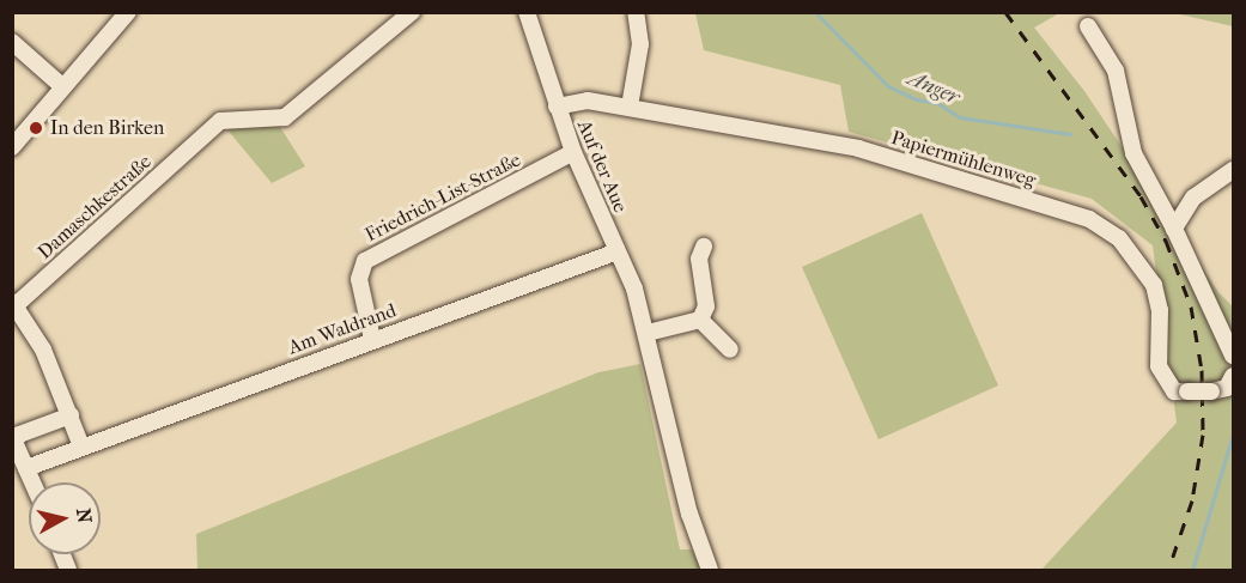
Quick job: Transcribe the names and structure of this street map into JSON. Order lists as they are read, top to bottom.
{
  "streets": {
    "street": [
      "Papiermühlenweg",
      "Auf der Aue",
      "Friedrich-List-Straße",
      "Damaschkestraße",
      "Am Waldrand"
    ]
  },
  "crossings": [
    ["Papiermühlenweg", "Auf der Aue"],
    ["Auf der Aue", "Friedrich-List-Straße"],
    ["Auf der Aue", "Am Waldrand"],
    ["Friedrich-List-Straße", "Am Waldrand"]
  ],
  "water": ["Anger"],
  "places": ["In den Birken"],
  "north": "right"
}
